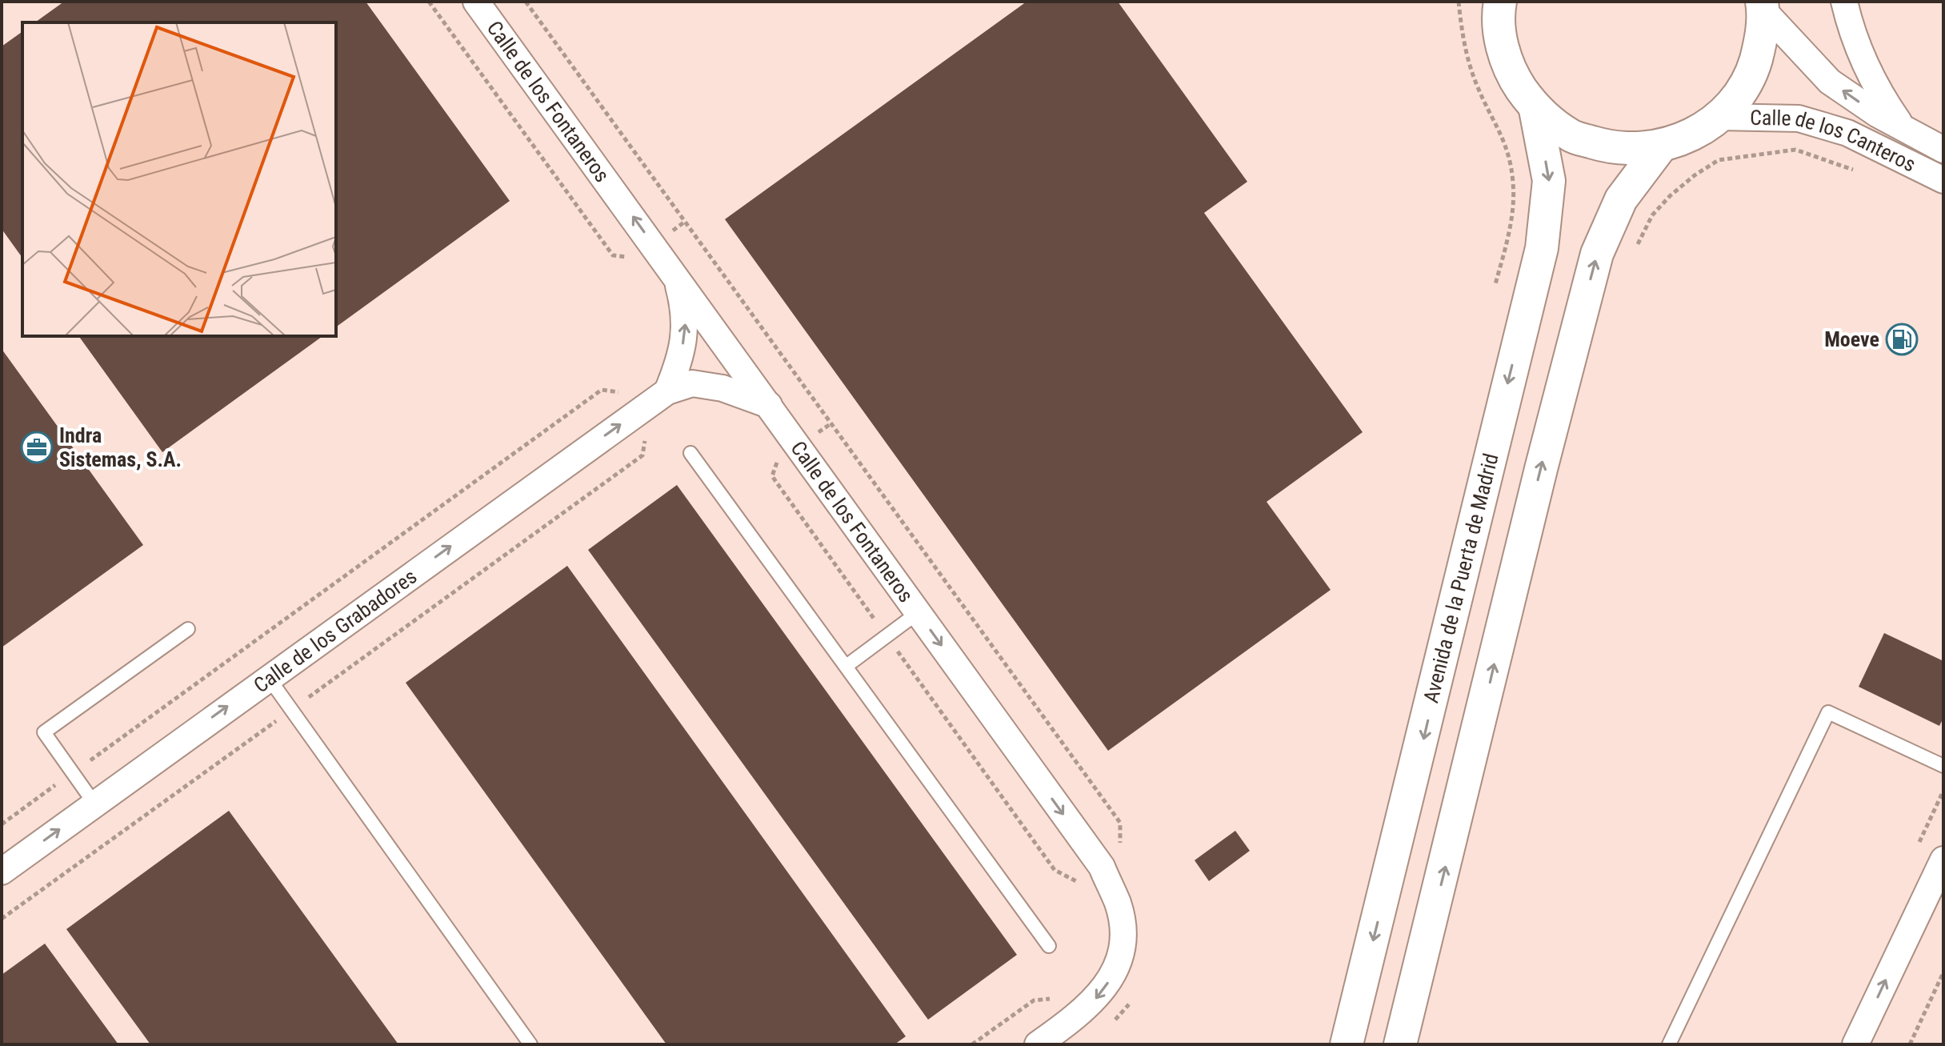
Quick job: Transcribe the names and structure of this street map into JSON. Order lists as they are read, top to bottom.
{
  "streets": {
    "street": [
      "Calle de los Fontaneros",
      "Calle de los Canteros",
      "Avenida de la Puerta de Madrid",
      "Calle de los Grabadores"
    ]
  },
  "crossings": [
    ["Calle de los Fontaneros", "Calle de los Grabadores"]
  ],
  "one_way": ["Calle de los Grabadores"],
  "places": {
    "fuel station": ["Moeve"],
    "office": ["Indra Sistemas, S.A."]
  }
}
